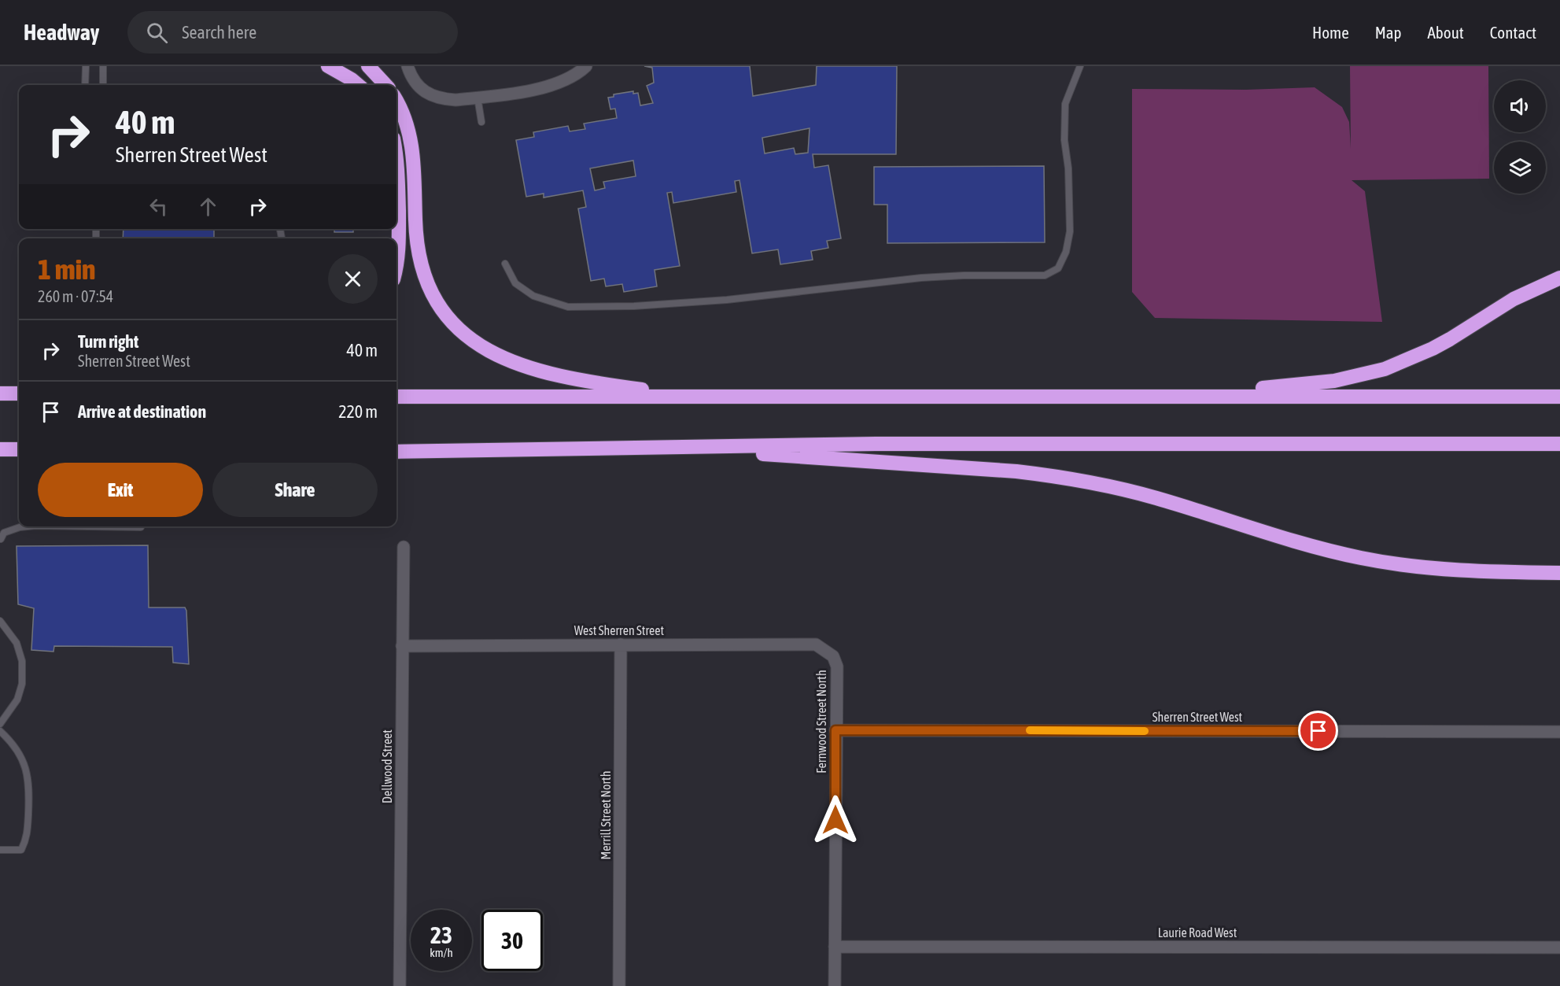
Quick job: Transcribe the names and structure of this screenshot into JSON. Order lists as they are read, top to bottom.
{
  "streets": {
    "street": [
      "West Sherren Street",
      "Sherren Street West",
      "Fernwood Street North",
      "Dellwood Street",
      "Merrill Street North",
      "Laurie Road West"
    ]
  },
  "crossings": [
    ["West Sherren Street", "Fernwood Street North"],
    ["West Sherren Street", "Dellwood Street"],
    ["West Sherren Street", "Merrill Street North"],
    ["Sherren Street West", "Fernwood Street North"],
    ["Fernwood Street North", "Laurie Road West"]
  ],
  "page": {
    "header": "Headway",
    "search": "Search here",
    "nav": [
      "Home",
      "Map",
      "About",
      "Contact"
    ],
    "turn": ["40 m", "Sherren Street West"],
    "heading": ["1 min", "260 m · 07:54"],
    "list": [
      {
        "name": "Turn right",
        "note": "Sherren Street West",
        "value": "40 m"
      },
      {
        "name": "Arrive at destination",
        "value": "220 m"
      }
    ],
    "buttons": ["Exit", "Share"],
    "speed": "23 km/h",
    "limit": "30"
  }
}
